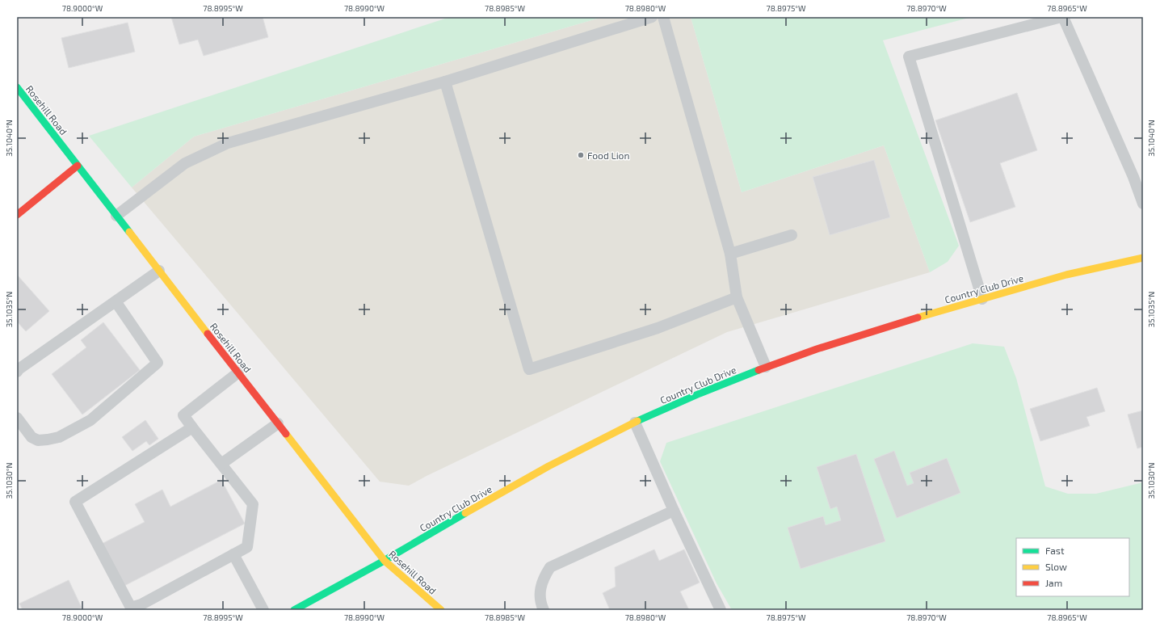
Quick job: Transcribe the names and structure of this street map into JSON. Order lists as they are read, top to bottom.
{
  "streets": {
    "main road": ["Rosehill Road", "Country Club Drive"]
  },
  "crossings": [
    ["Rosehill Road", "Country Club Drive"]
  ],
  "places": ["Food Lion"],
  "legend": ["Fast", "Slow", "Jam"],
  "coordinates": [
    "78.9000°W",
    "78.8995°W",
    "78.8990°W",
    "78.8985°W",
    "78.8980°W",
    "78.8975°W",
    "78.8970°W",
    "78.8965°W",
    "35.1040°N",
    "35.1035°N",
    "35.1030°N"
  ]
}
